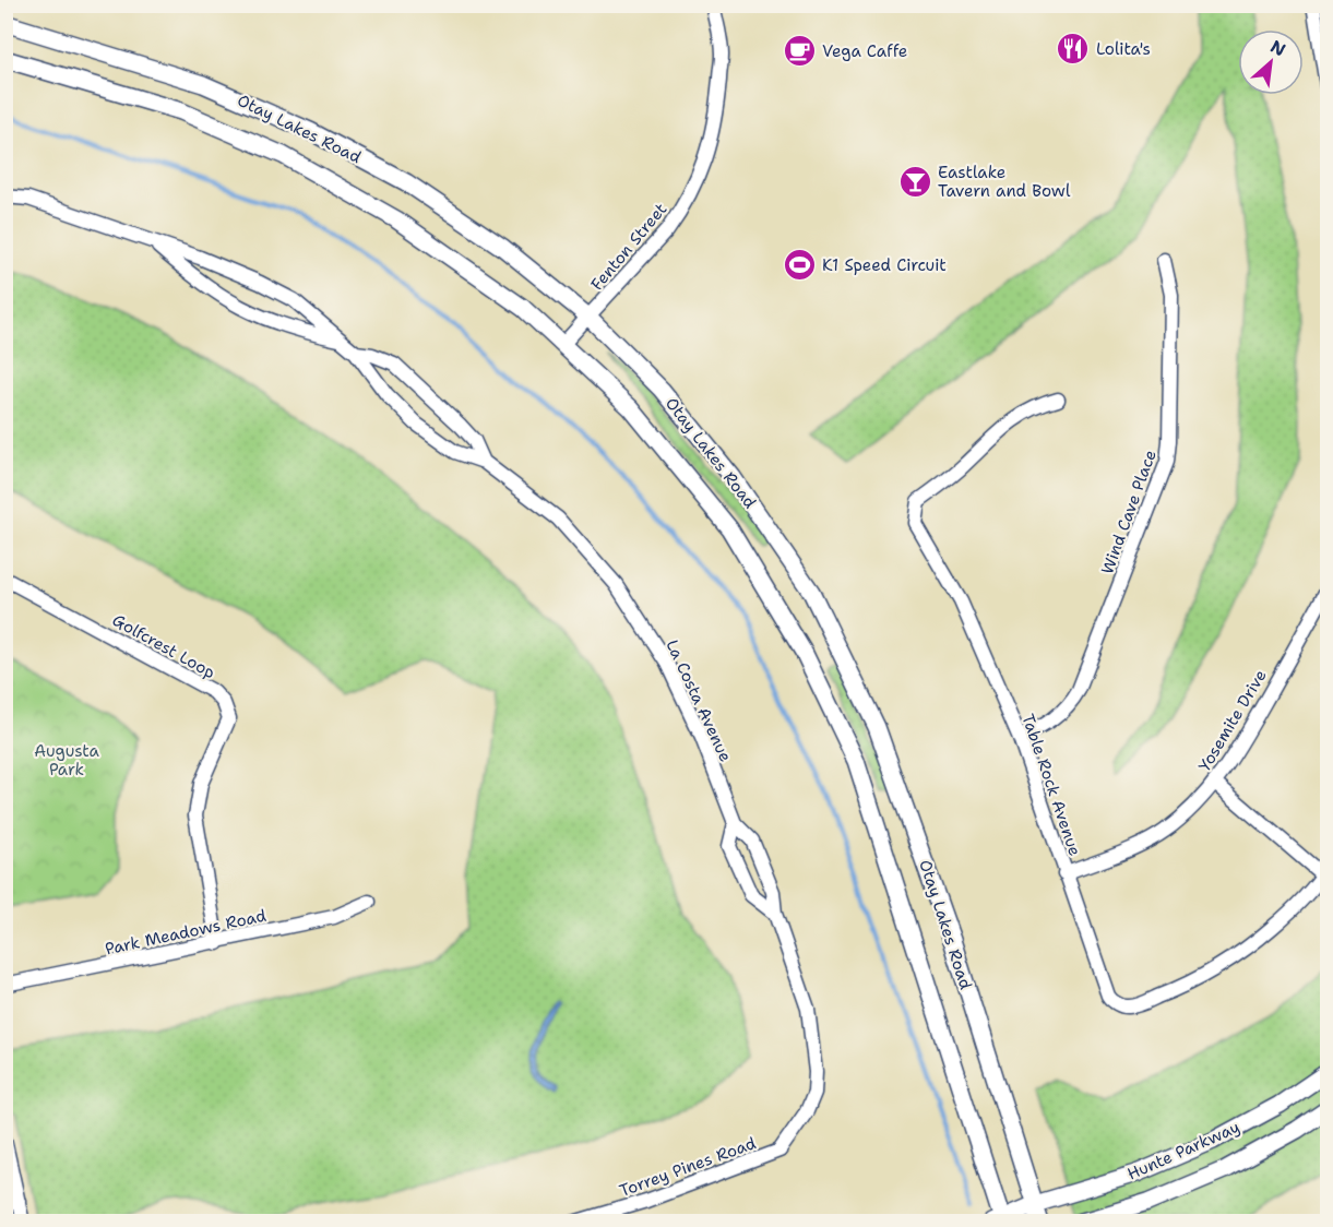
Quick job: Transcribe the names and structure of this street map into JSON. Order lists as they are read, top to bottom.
{
  "streets": {
    "main road": ["Otay Lakes Road", "Hunte Parkway"],
    "street": [
      "Fenton Street",
      "Wind Cave Place",
      "Golfcrest Loop",
      "La Costa Avenue",
      "Yosemite Drive",
      "Table Rock Avenue",
      "Park Meadows Road",
      "Torrey Pines Road"
    ]
  },
  "crossings": [
    ["Otay Lakes Road", "Fenton Street"],
    ["Otay Lakes Road", "Hunte Parkway"],
    ["Wind Cave Place", "Table Rock Avenue"],
    ["Golfcrest Loop", "Park Meadows Road"],
    ["La Costa Avenue", "Torrey Pines Road"],
    ["Yosemite Drive", "Table Rock Avenue"]
  ],
  "parks": ["Augusta Park"],
  "places": {
    "restaurant": ["Lolita's"],
    "cafe": ["Vega Caffe"],
    "bar": ["Eastlake Tavern and Bowl"],
    "sports": ["K1 Speed Circuit"]
  },
  "north": "top right"
}
